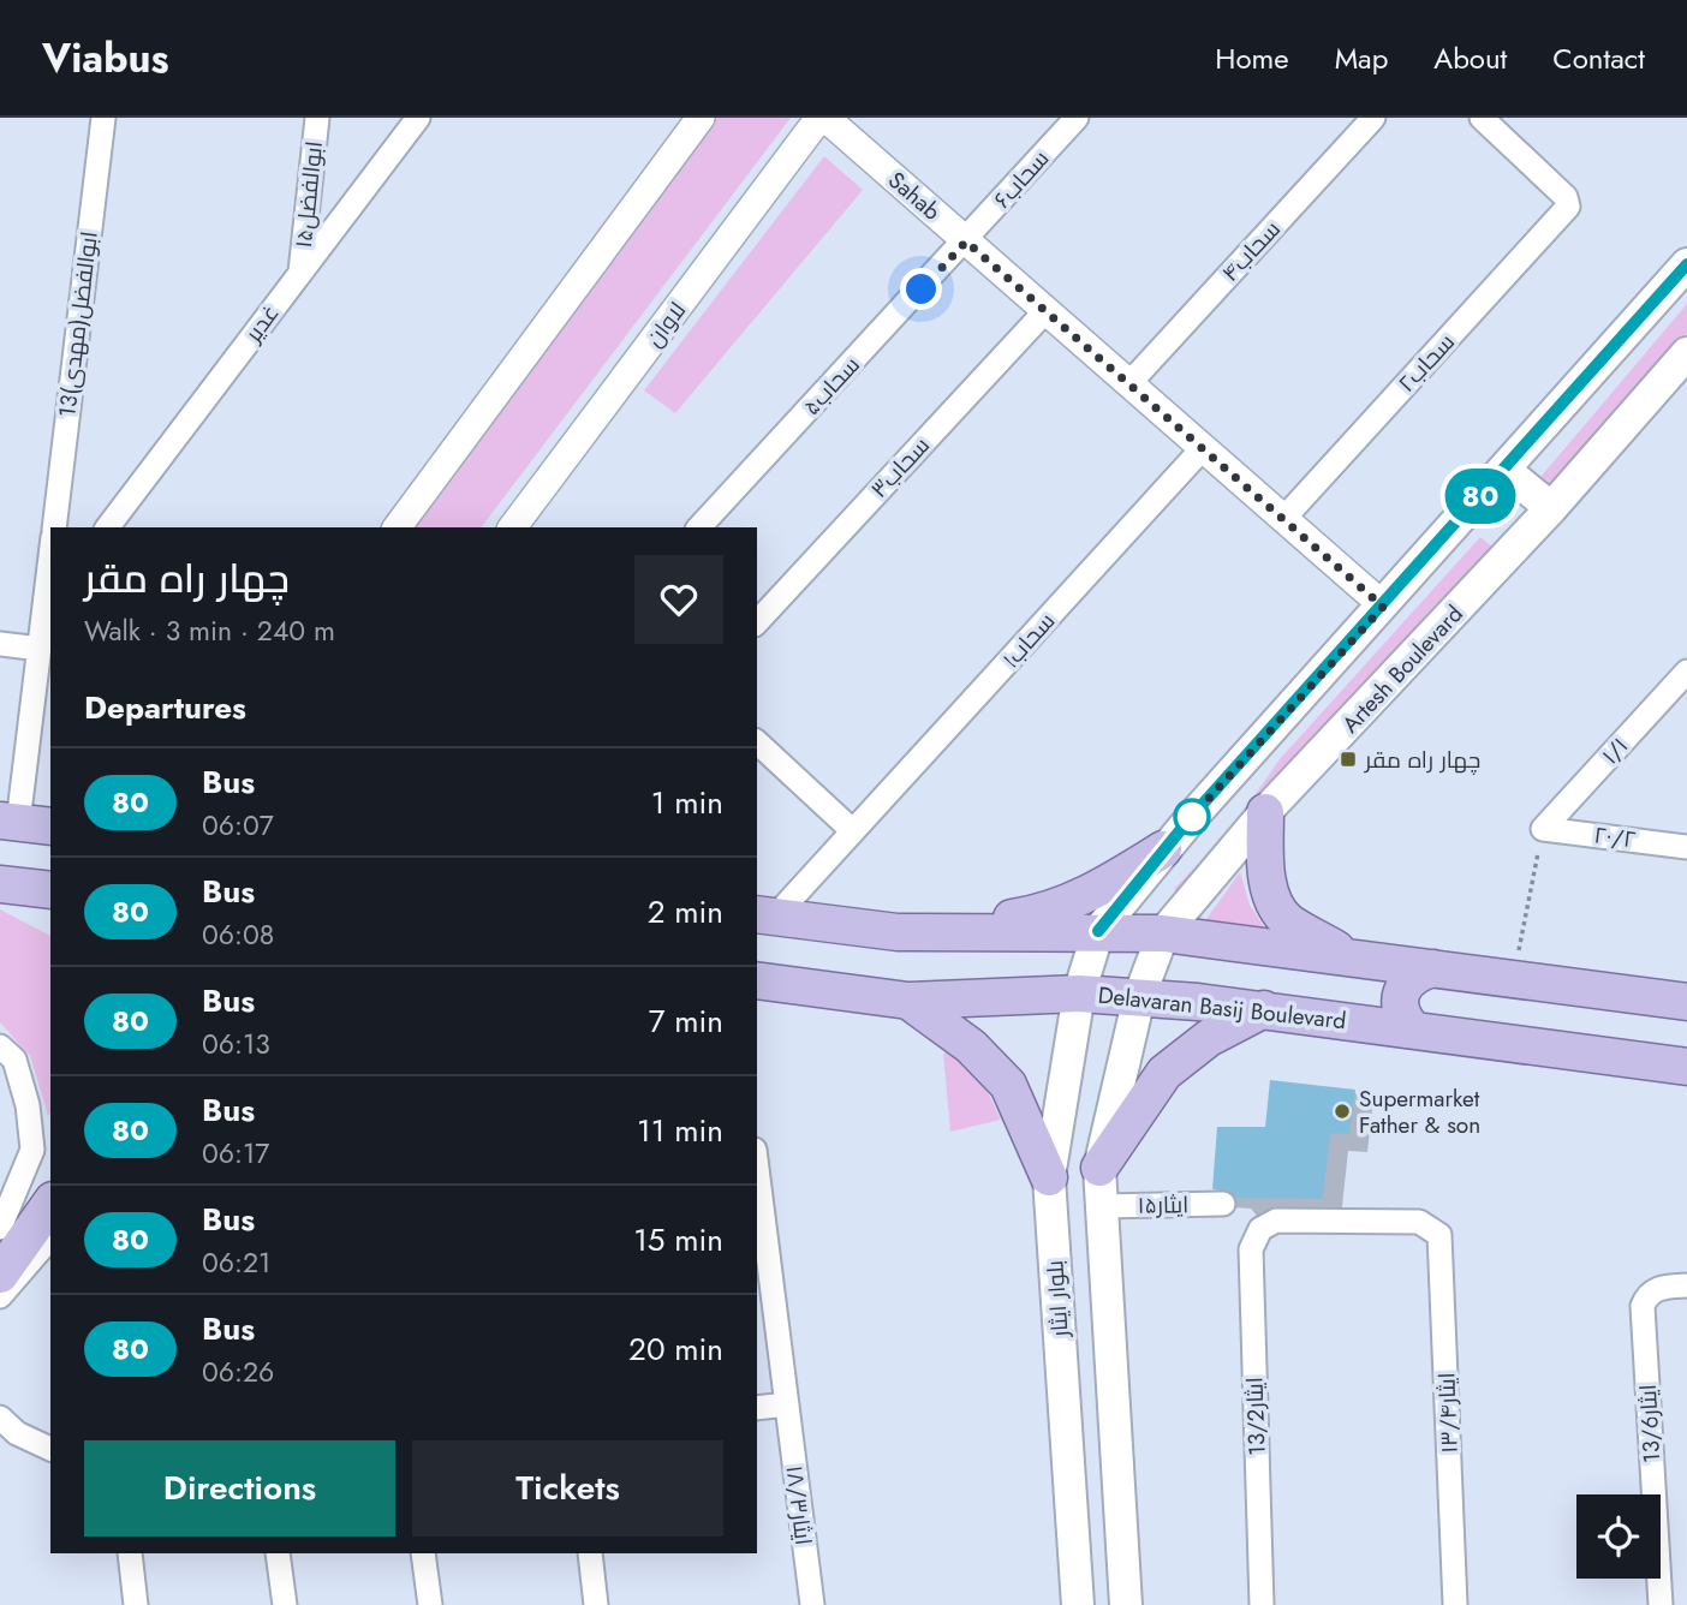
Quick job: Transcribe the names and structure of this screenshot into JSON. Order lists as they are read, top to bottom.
{
  "streets": {
    "main road": ["Artesh Boulevard", "Delavaran Basij Boulevard", "بلوار ایثار"],
    "street": [
      "۶سحاب",
      "ابوالفضل۱۵",
      "Sahab",
      "۴سحاب",
      "غدیر",
      "13ابوالفضل(مهدی)",
      "لاوان",
      "۲سحاب",
      "۵سحاب",
      "۳سحاب",
      "۱سحاب",
      "۱/۱",
      "۲۰/۲",
      "ایثار۱۵",
      "ایثار۱۳/۴",
      "ایثار13/2",
      "ایثار13/6",
      "ایثار۱۸/۳"
    ]
  },
  "crossings": [
    ["۶سحاب", "Sahab"],
    ["۶سحاب", "۵سحاب"],
    ["ابوالفضل۱۵", "غدیر"],
    ["Sahab", "۴سحاب"],
    ["Sahab", "لاوان"],
    ["Sahab", "۲سحاب"],
    ["Sahab", "۵سحاب"],
    ["Sahab", "۳سحاب"],
    ["Sahab", "۱سحاب"],
    ["Artesh Boulevard", "Delavaran Basij Boulevard"],
    ["۱/۱", "۲۰/۲"],
    ["Delavaran Basij Boulevard", "بلوار ایثار"],
    ["ایثار۱۳/۴", "ایثار13/2"]
  ],
  "places": {
    "transit": ["چهار راه مقر"],
    "other": ["Supermarket Father & son"]
  },
  "lines": ["bus line 80"],
  "page": {
    "header": "Viabus",
    "nav": [
      "Home",
      "Map",
      "About",
      "Contact"
    ],
    "on_map": "80",
    "heading": [
      ["چهار راه مقر‍", "Walk · 3 min · 240 m"],
      "Departures"
    ],
    "list": [
      {
        "mark": "80",
        "name": "Bus",
        "note": "06:07",
        "value": "1 min"
      },
      {
        "mark": "80",
        "name": "Bus",
        "note": "06:08",
        "value": "2 min"
      },
      {
        "mark": "80",
        "name": "Bus",
        "note": "06:13",
        "value": "7 min"
      },
      {
        "mark": "80",
        "name": "Bus",
        "note": "06:17",
        "value": "11 min"
      },
      {
        "mark": "80",
        "name": "Bus",
        "note": "06:21",
        "value": "15 min"
      },
      {
        "mark": "80",
        "name": "Bus",
        "note": "06:26",
        "value": "20 min"
      }
    ],
    "buttons": ["Directions", "Tickets"]
  }
}
